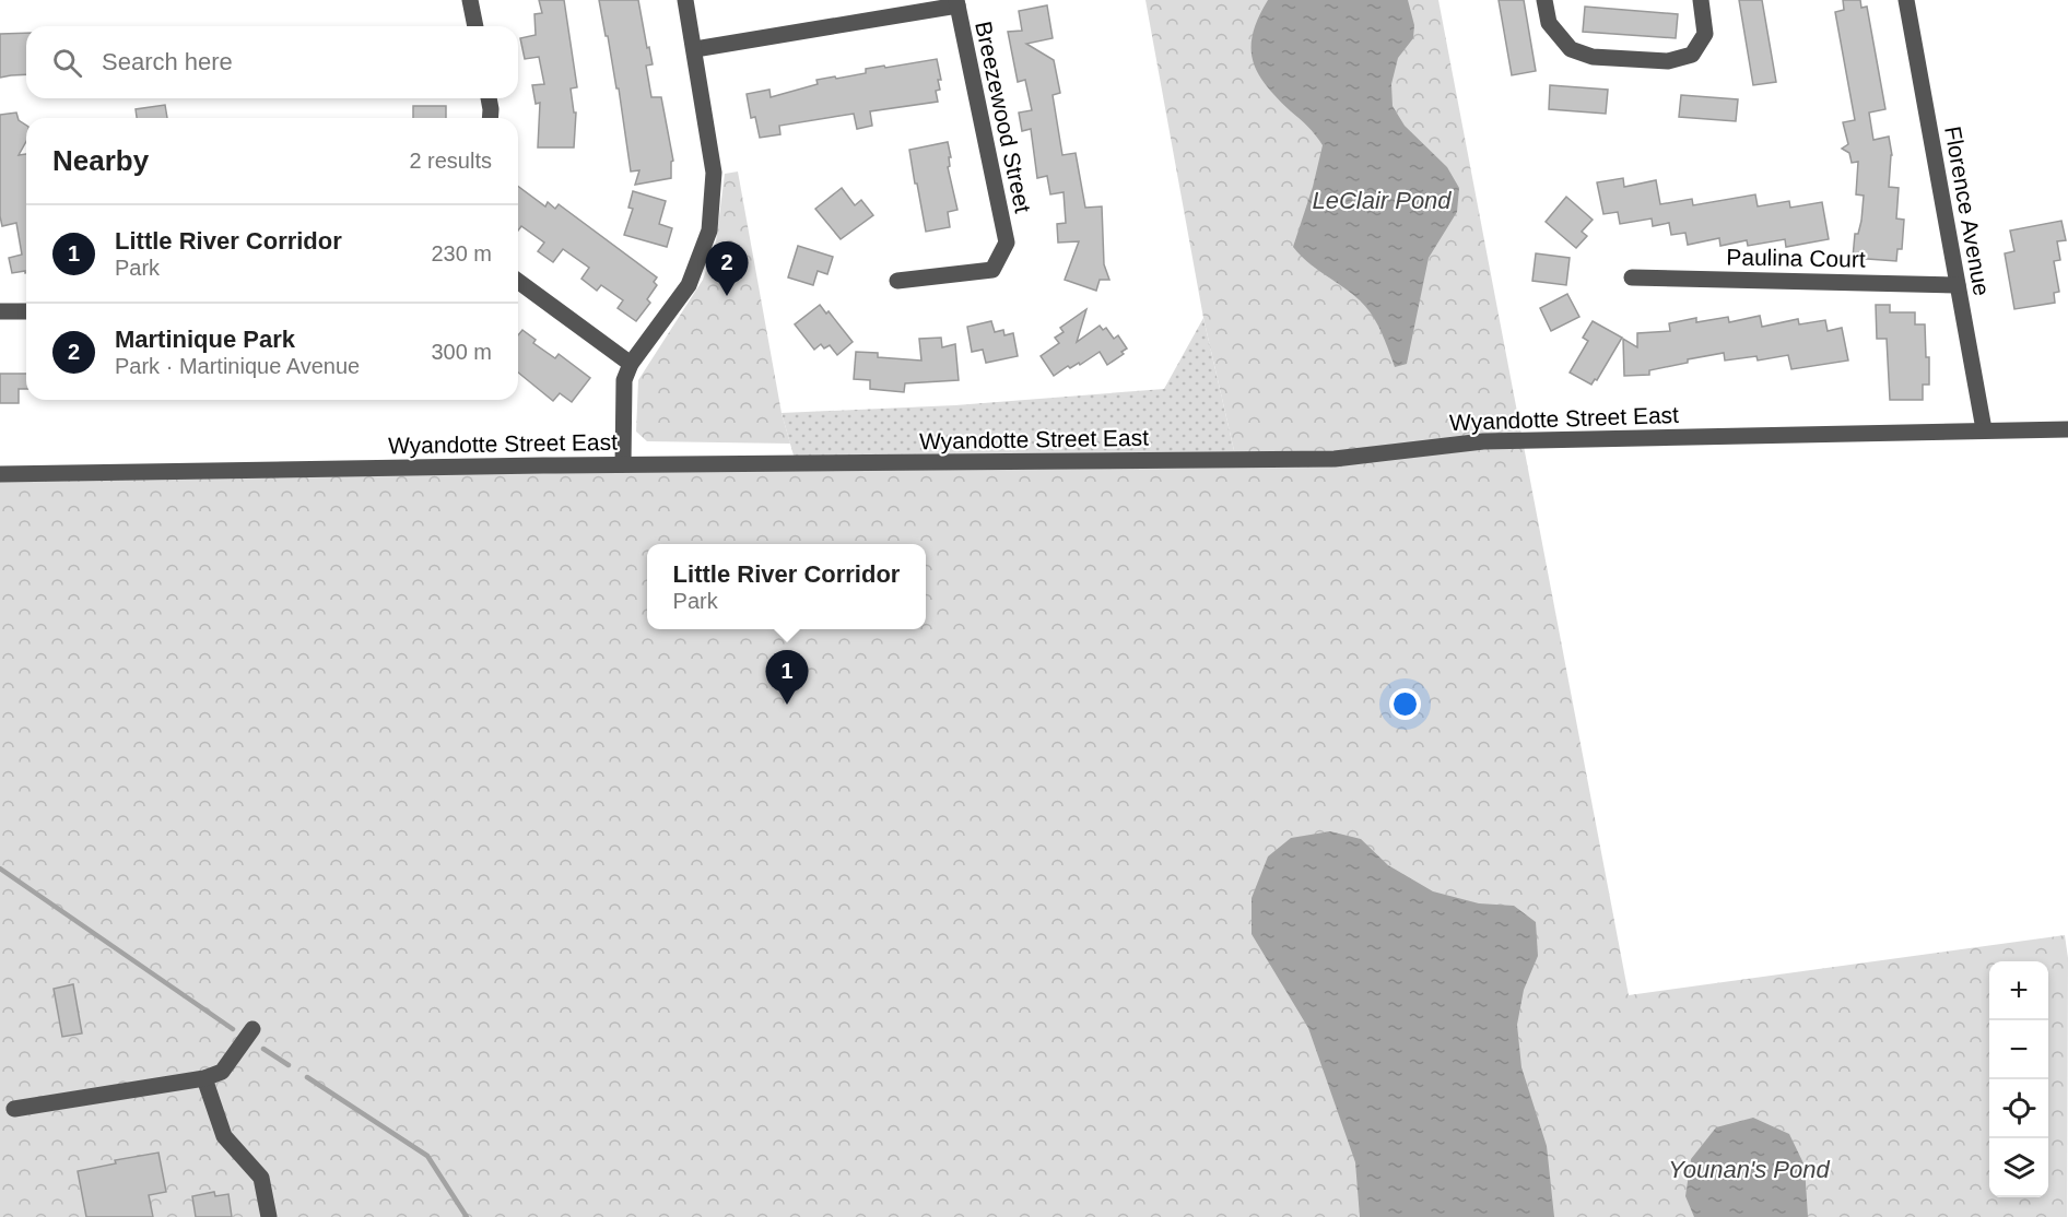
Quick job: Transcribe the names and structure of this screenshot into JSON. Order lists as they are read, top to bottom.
{
  "streets": {
    "street": [
      "Breezewood Street",
      "Florence Avenue",
      "Paulina Court",
      "Wyandotte Street East"
    ]
  },
  "crossings": [
    ["Florence Avenue", "Paulina Court"],
    ["Florence Avenue", "Wyandotte Street East"]
  ],
  "water": ["LeClair Pond", "Younan's Pond"],
  "page": {
    "search": "Search here",
    "heading": ["Nearby", "2 results"],
    "list": [
      {
        "mark": "1",
        "name": "Little River Corridor",
        "note": "Park",
        "value": "230 m"
      },
      {
        "mark": "2",
        "name": "Martinique Park",
        "note": "Park · Martinique Avenue",
        "value": "300 m"
      }
    ],
    "pins": ["2", "1"],
    "popup": ["Little River Corridor", "Park"],
    "map_buttons": ["+", "−"]
  }
}
